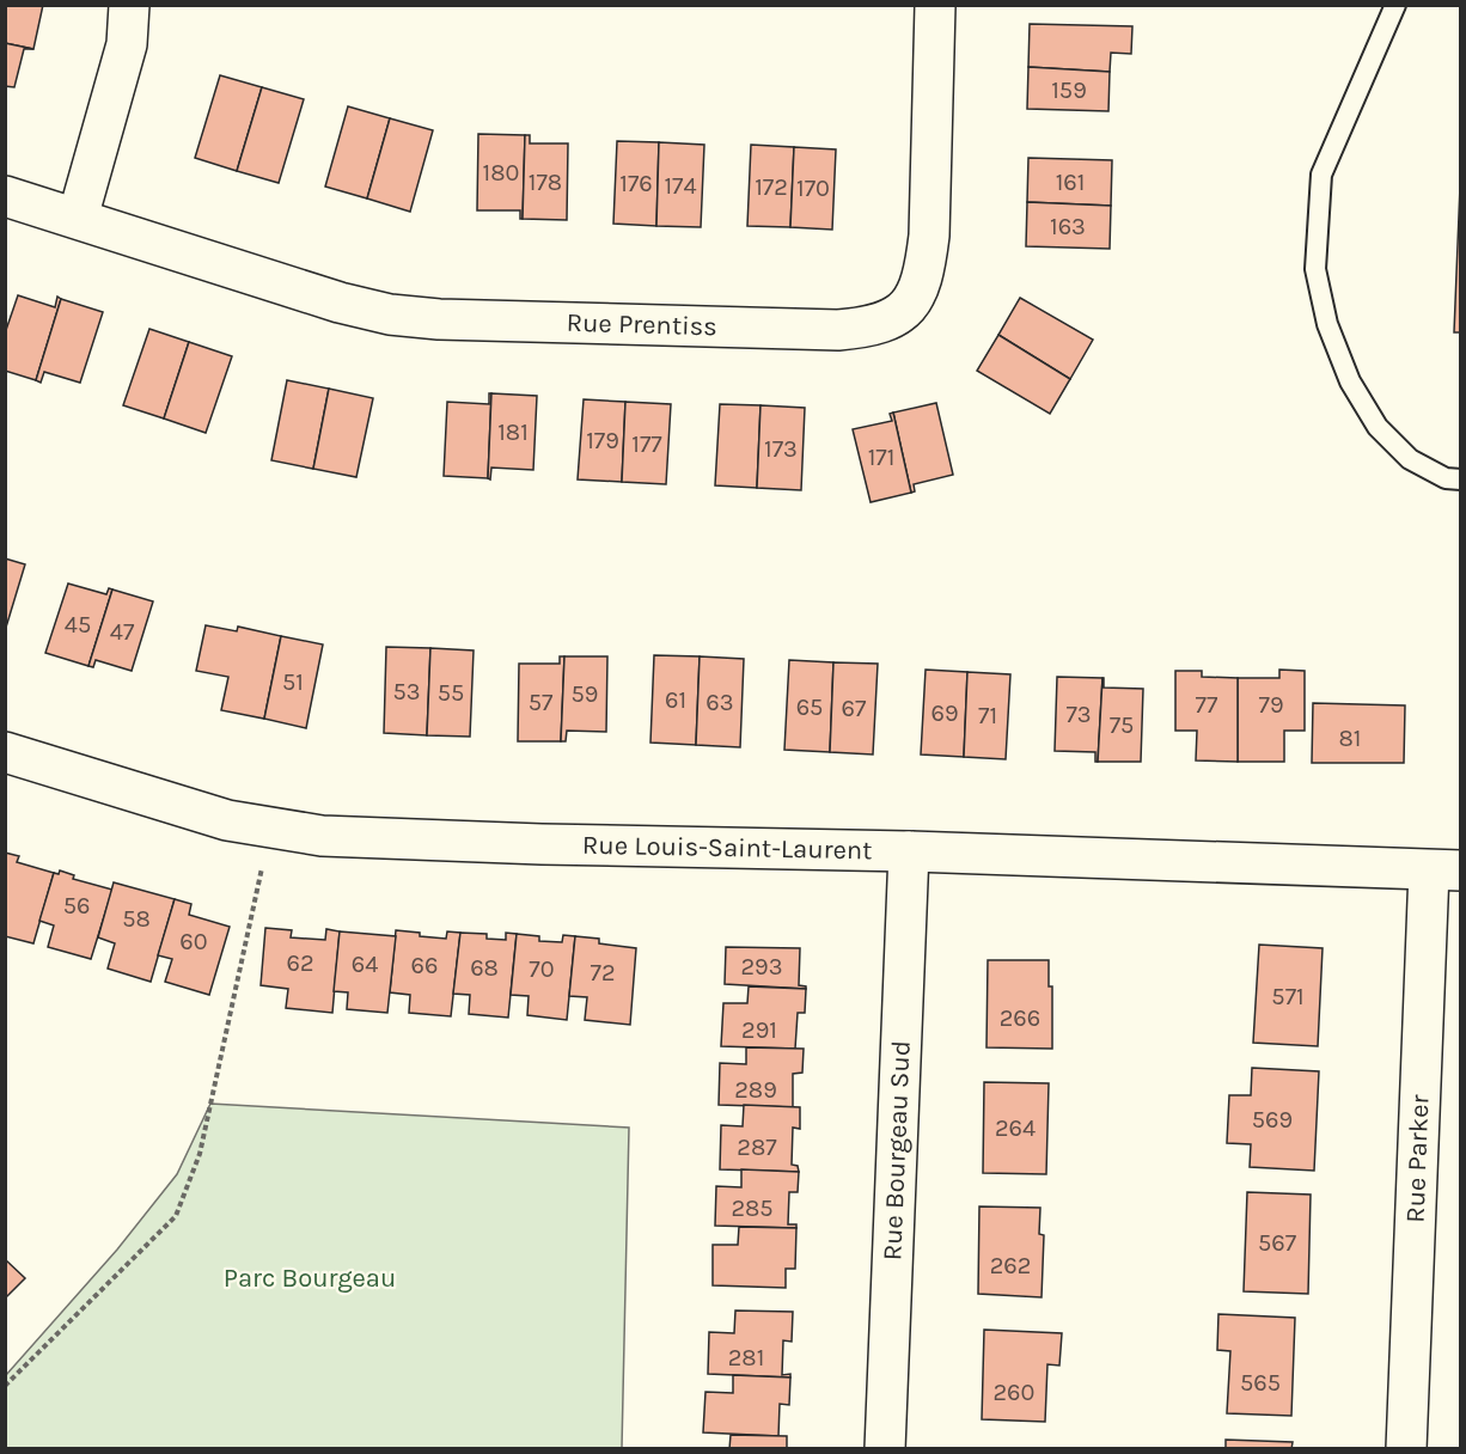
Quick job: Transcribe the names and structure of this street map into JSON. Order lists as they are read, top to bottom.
{
  "streets": {
    "street": [
      "Rue Prentiss",
      "Rue Louis-Saint-Laurent",
      "Rue Bourgeau Sud",
      "Rue Parker"
    ]
  },
  "crossings": [
    ["Rue Louis-Saint-Laurent", "Rue Bourgeau Sud"],
    ["Rue Louis-Saint-Laurent", "Rue Parker"]
  ],
  "parks": ["Parc Bourgeau"],
  "house_numbers": [
    "159",
    "180",
    "178",
    "161",
    "176",
    "174",
    "172",
    "170",
    "163",
    "181",
    "179",
    "177",
    "173",
    "171",
    "45",
    "47",
    "51",
    "53",
    "55",
    "59",
    "61",
    "57",
    "63",
    "77",
    "79",
    "65",
    "67",
    "69",
    "73",
    "71",
    "75",
    "81",
    "56",
    "58",
    "60",
    "62",
    "64",
    "66",
    "293",
    "68",
    "70",
    "72",
    "571",
    "266",
    "291",
    "289",
    "569",
    "264",
    "287",
    "285",
    "567",
    "262",
    "281",
    "565",
    "260"
  ]
}
